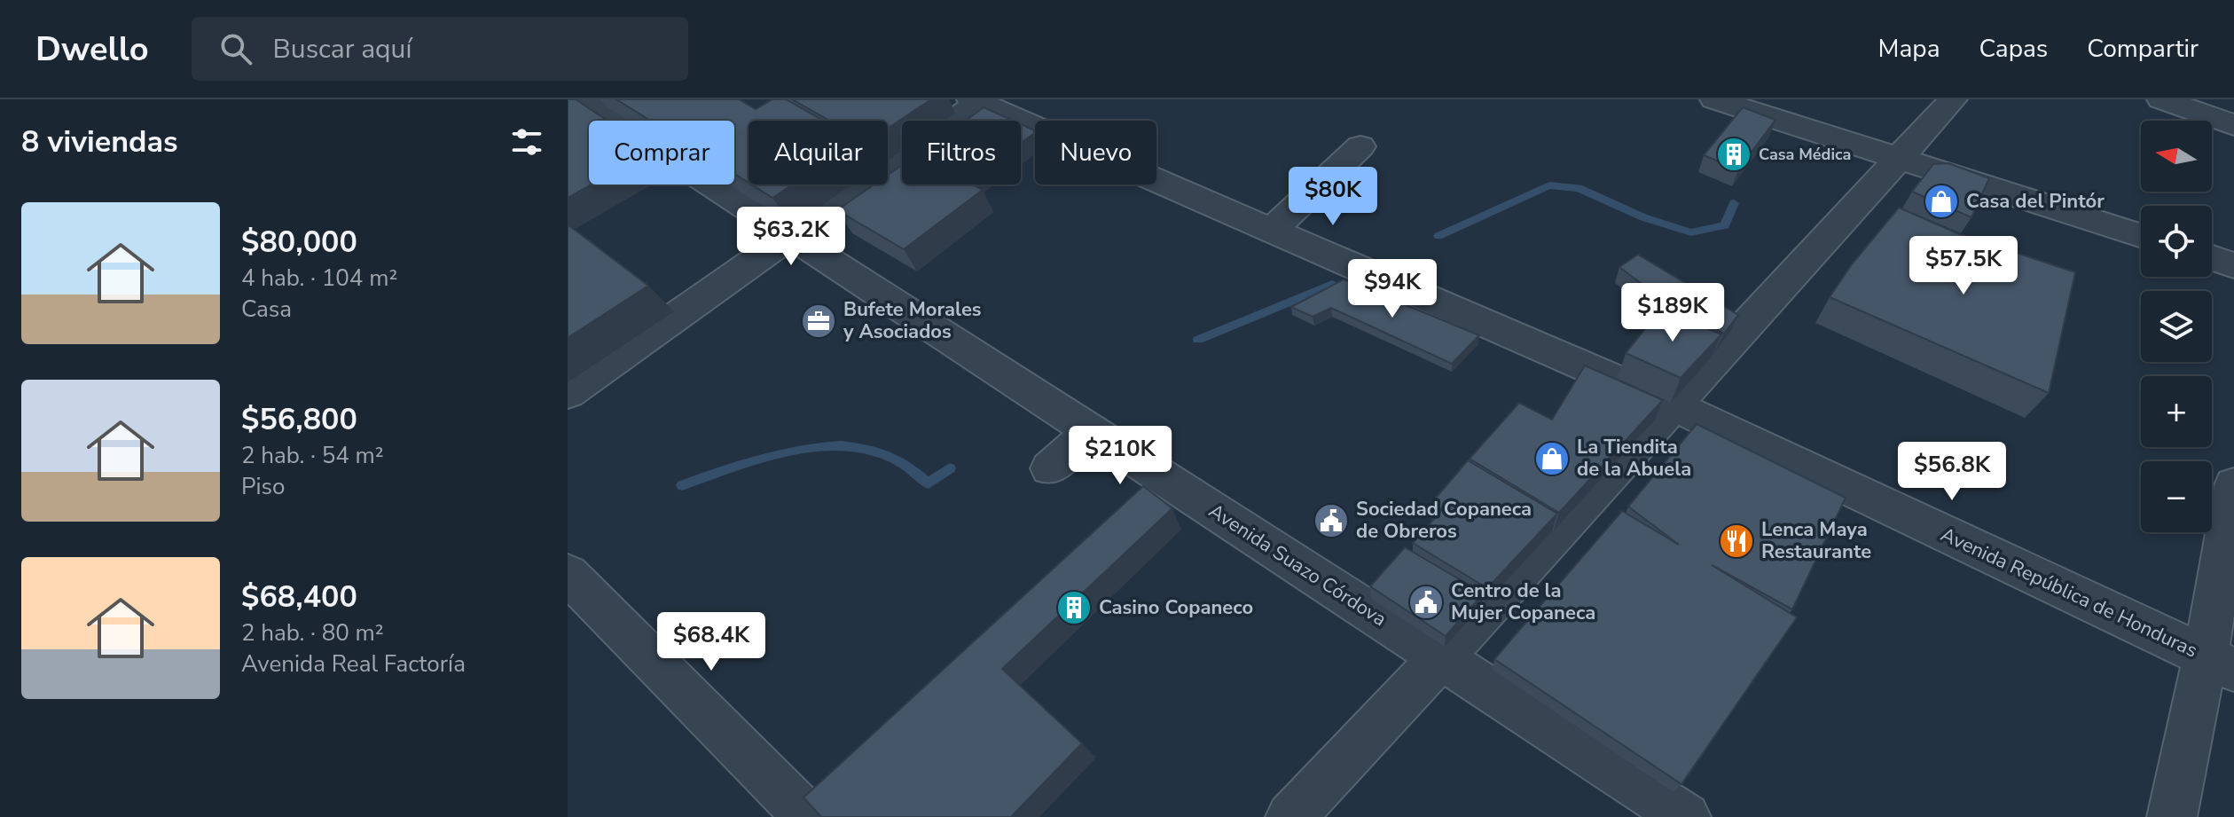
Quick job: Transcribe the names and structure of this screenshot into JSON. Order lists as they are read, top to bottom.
{
  "streets": {
    "street": ["Avenida Suazo Córdova", "Avenida República de Honduras"]
  },
  "places": {
    "building": ["Casa Médica", "Casino Copaneco"],
    "shop": ["Casa del Pintór", "La Tiendita de la Abuela"],
    "office": ["Bufete Morales y Asociados"],
    "public building": ["Sociedad Copaneca de Obreros", "Centro de la Mujer Copaneca"],
    "restaurant": ["Lenca Maya Restaurante"]
  },
  "north": "left",
  "page": {
    "header": "Dwello",
    "search": "Buscar aquí",
    "nav": ["Mapa", "Capas", "Compartir"],
    "heading": "8 viviendas",
    "map_buttons": ["+", "−"],
    "chip": [
      "Comprar",
      "Alquilar",
      "Filtros",
      "Nuevo"
    ],
    "price": [
      "$80K",
      "$63.2K",
      "$57.5K",
      "$94K",
      "$189K",
      "$210K",
      "$56.8K",
      "$68.4K"
    ],
    "list": [
      {
        "name": "$80,000",
        "note": "4 hab. · 104 m² · Casa"
      },
      {
        "name": "$56,800",
        "note": "2 hab. · 54 m² · Piso"
      },
      {
        "name": "$68,400",
        "note": "2 hab. · 80 m² · Avenida Real Factoría"
      }
    ]
  }
}
